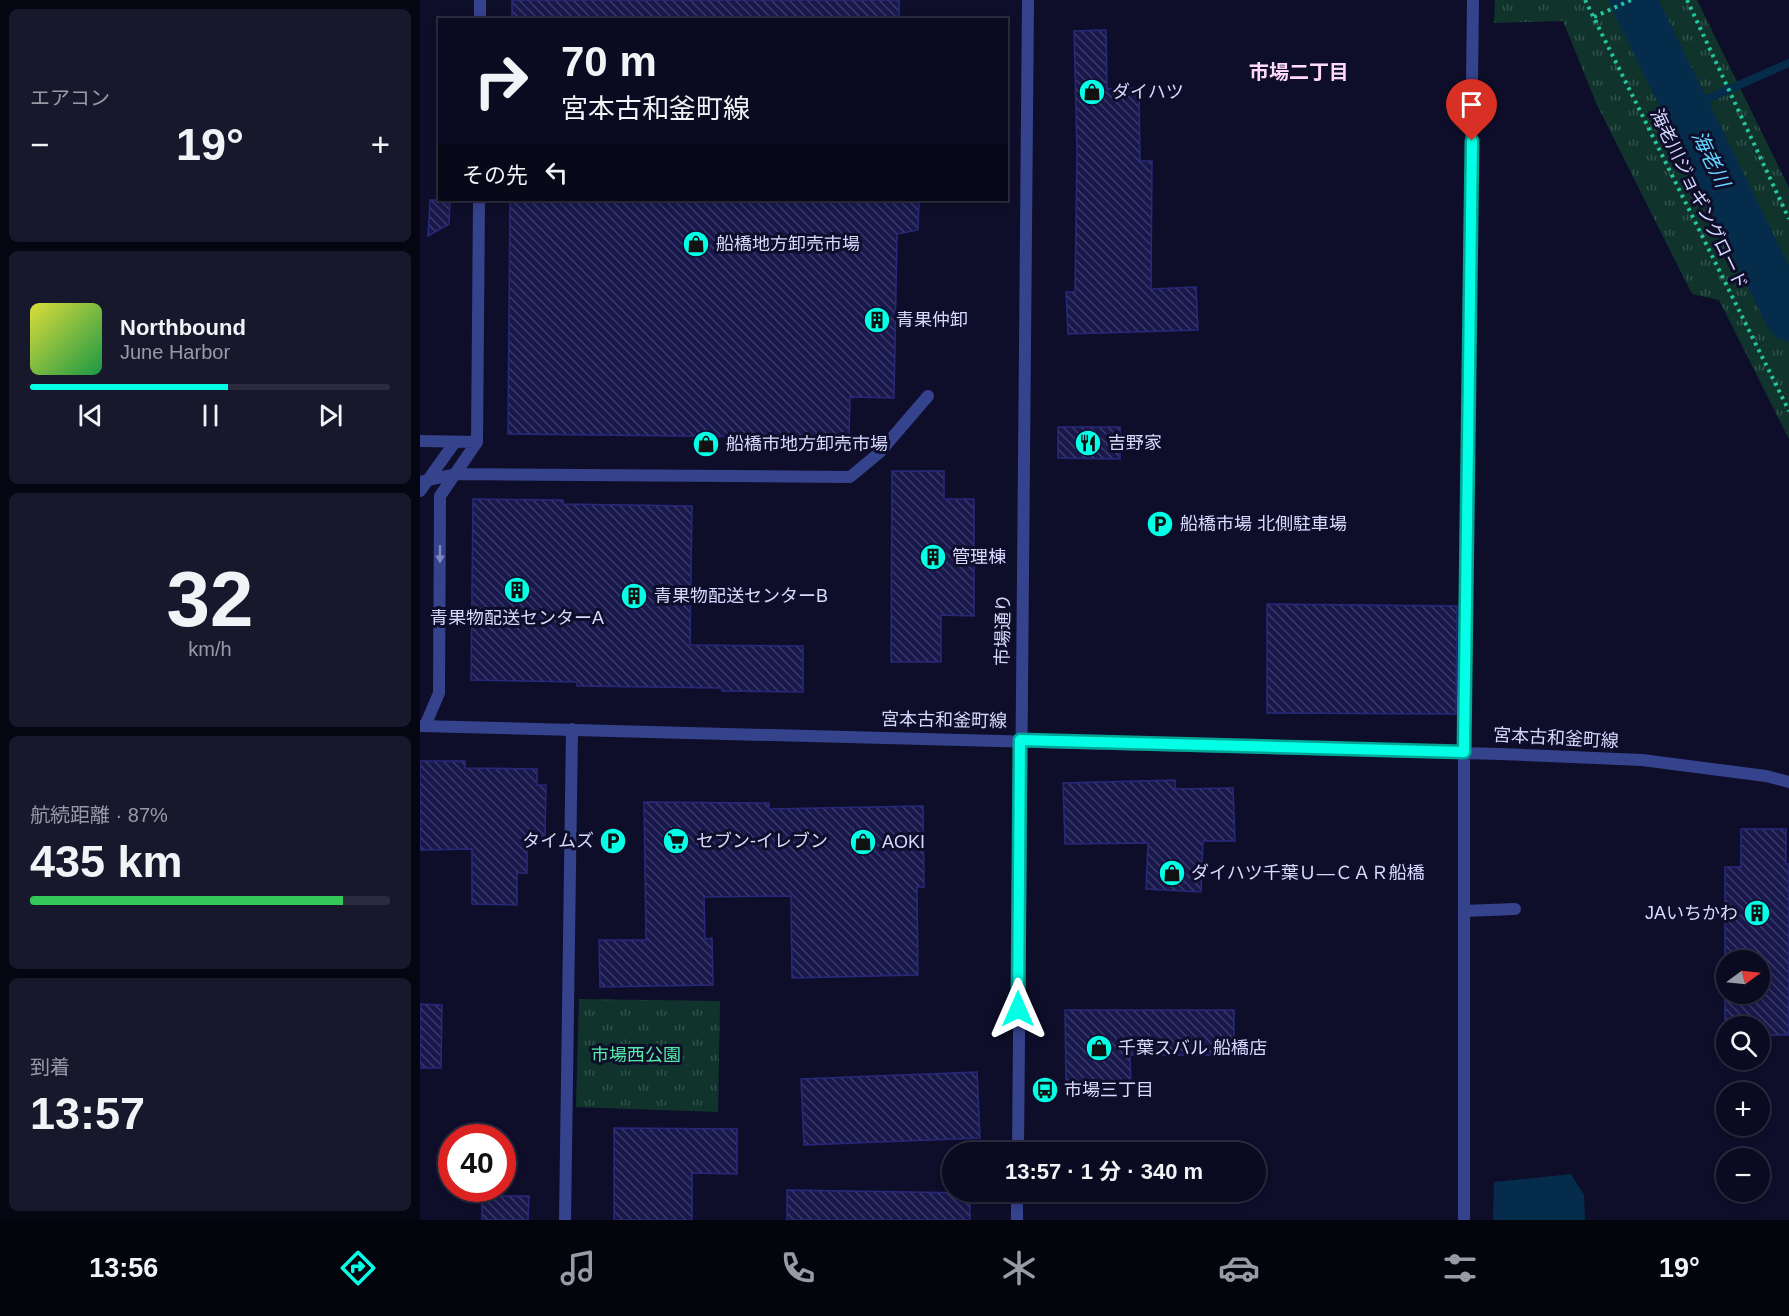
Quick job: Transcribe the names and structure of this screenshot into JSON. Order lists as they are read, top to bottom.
{
  "streets": {
    "street": ["市場通り", "宮本古和釜町線"],
    "path": ["海老川ジョギングロード"]
  },
  "crossings": [
    ["市場通り", "宮本古和釜町線"]
  ],
  "districts": ["市場二丁目"],
  "water": ["海老川"],
  "parks": ["市場西公園"],
  "places": {
    "shop": [
      "ダイハツ",
      "船橋地方卸売市場",
      "船橋市地方卸売市場",
      "AOKI",
      "ダイハツ千葉Ｕ―ＣＡＲ船橋",
      "千葉スバル 船橋店"
    ],
    "building": [
      "青果仲卸",
      "管理棟",
      "青果物配送センターA",
      "青果物配送センターB",
      "JAいちかわ"
    ],
    "restaurant": ["吉野家"],
    "parking": ["船橋市場 北側駐車場", "タイムズ"],
    "supermarket": ["セブン-イレブン"],
    "bus stop": ["市場三丁目"]
  },
  "north": "right",
  "page": {
    "tile": [
      "エアコン",
      ["32", "km/h"],
      ["航続距離 · 87%", "435 km"],
      ["到着", "13:57"]
    ],
    "turn": ["70 m", "宮本古和釜町線"],
    "heat": ["−", "19°", "+"],
    "then": "その先",
    "song": ["Northbound", "June Harbor"],
    "map_buttons": ["+", "−"],
    "limit": "40",
    "trip": "13:57 · 1 分 · 340 m",
    "tabs": ["13:56", "19°"]
  }
}
